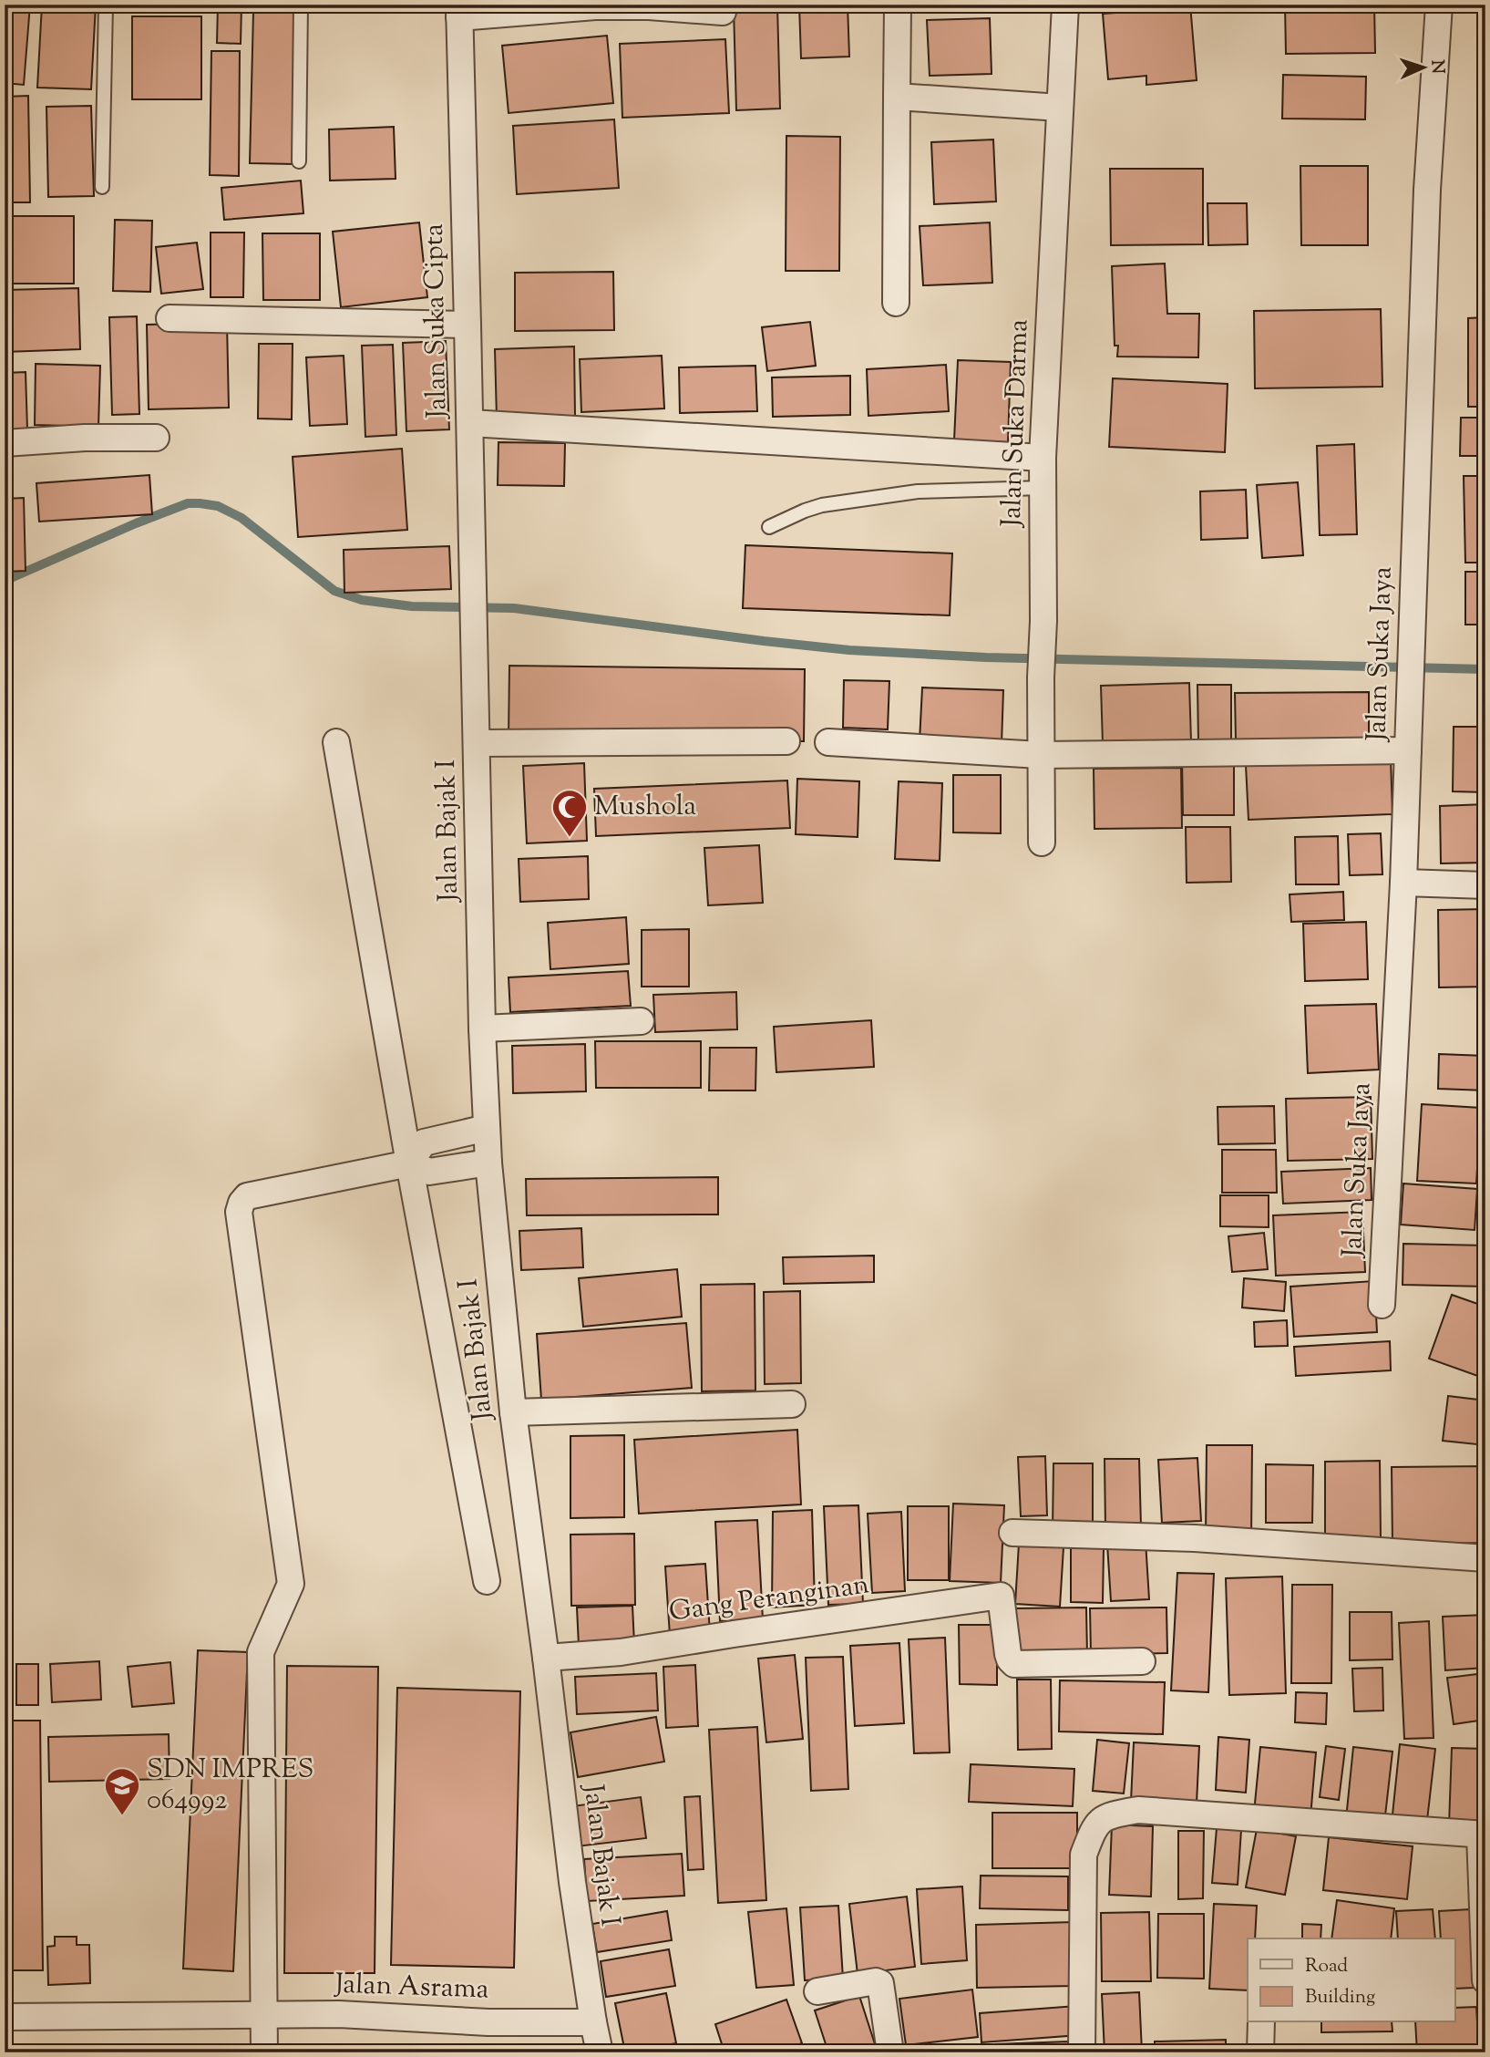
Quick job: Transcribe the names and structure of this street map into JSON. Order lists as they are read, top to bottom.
{
  "streets": {
    "street": [
      "Jalan Suka Cipta",
      "Jalan Suka Darma",
      "Jalan Suka Jaya",
      "Jalan Bajak I",
      "Gang Peranginan",
      "Jalan Asrama"
    ]
  },
  "crossings": [
    ["Jalan Suka Cipta", "Jalan Bajak I"],
    ["Jalan Bajak I", "Gang Peranginan"],
    ["Jalan Bajak I", "Jalan Asrama"]
  ],
  "places": {
    "mosque": ["Mushola"],
    "school or university": ["SDN IMPRES 064992"]
  },
  "legend": ["Road", "Building"],
  "north": "right"
}
